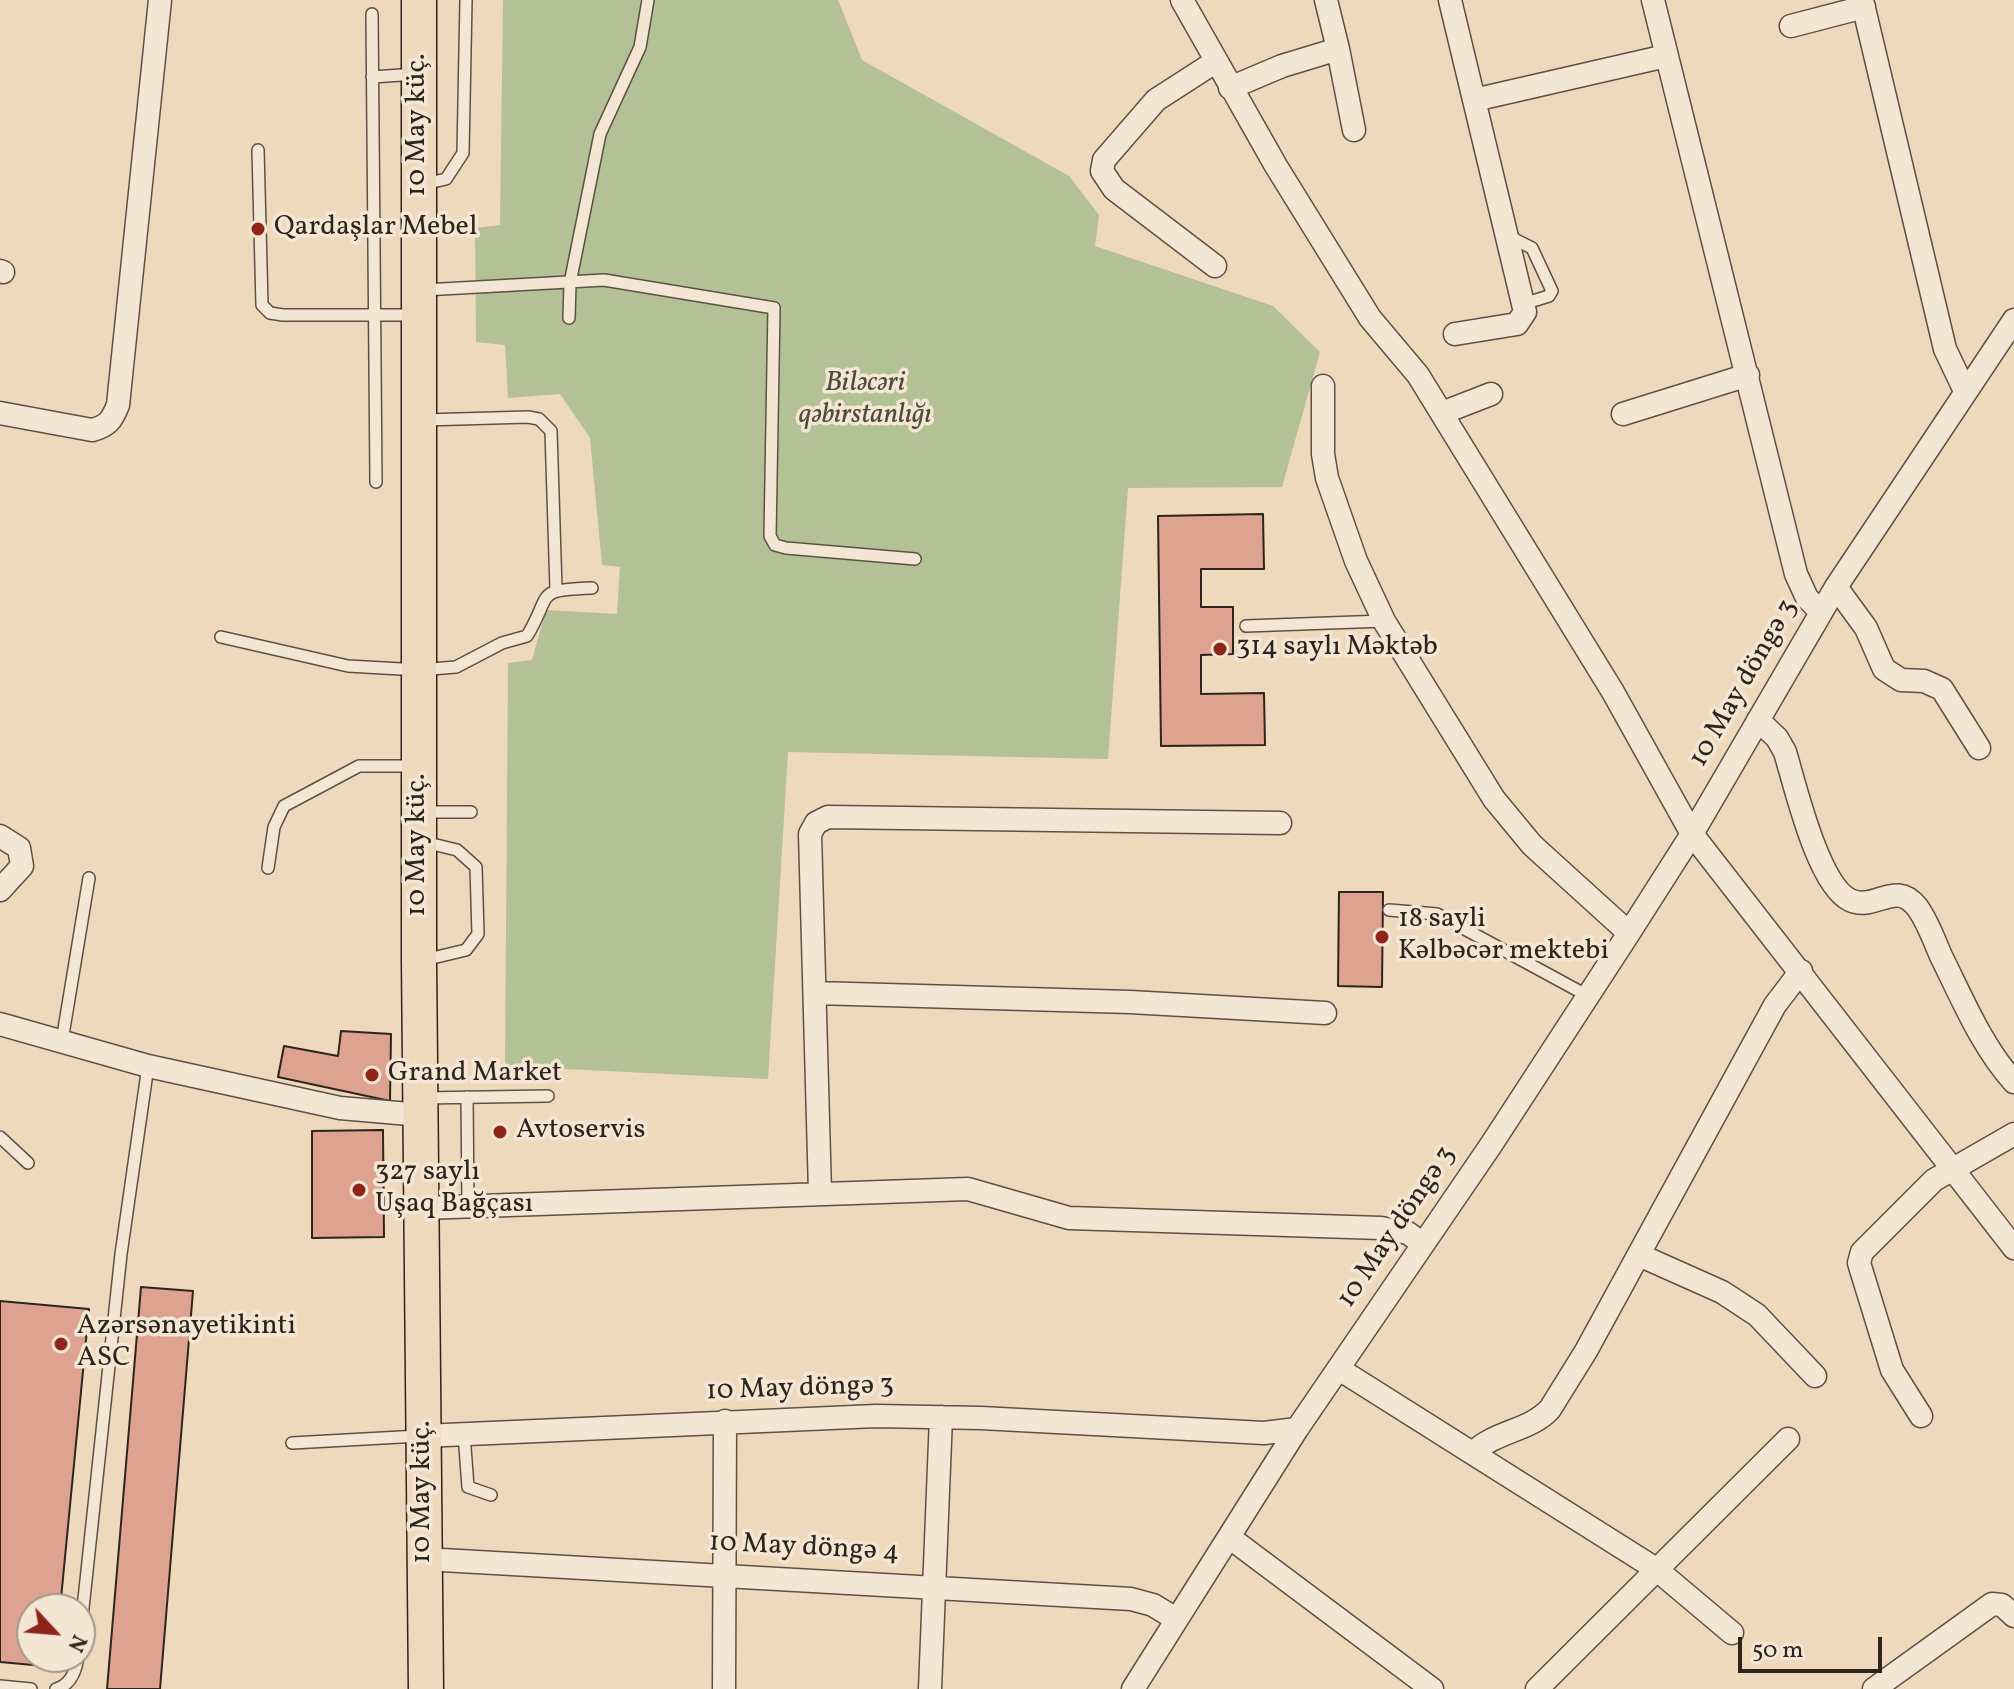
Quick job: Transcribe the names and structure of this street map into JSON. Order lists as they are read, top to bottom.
{
  "streets": {
    "main road": ["10 May küç."],
    "street": ["10 May döngə 3", "10 May döngə 4"]
  },
  "crossings": [
    ["10 May küç.", "10 May döngə 3"],
    ["10 May küç.", "10 May döngə 4"]
  ],
  "parks": ["Biləcəri qəbirstanlığı"],
  "places": [
    "Qardaşlar Mebel",
    "314 saylı Məktəb",
    "18 sayli Kəlbəcər mektebi",
    "Grand Market",
    "Avtoservis",
    "327 saylı Uşaq Bağçası",
    "Azərsənayetikinti ASC"
  ],
  "scale_bar": "50 m",
  "north": "bottom right"
}
